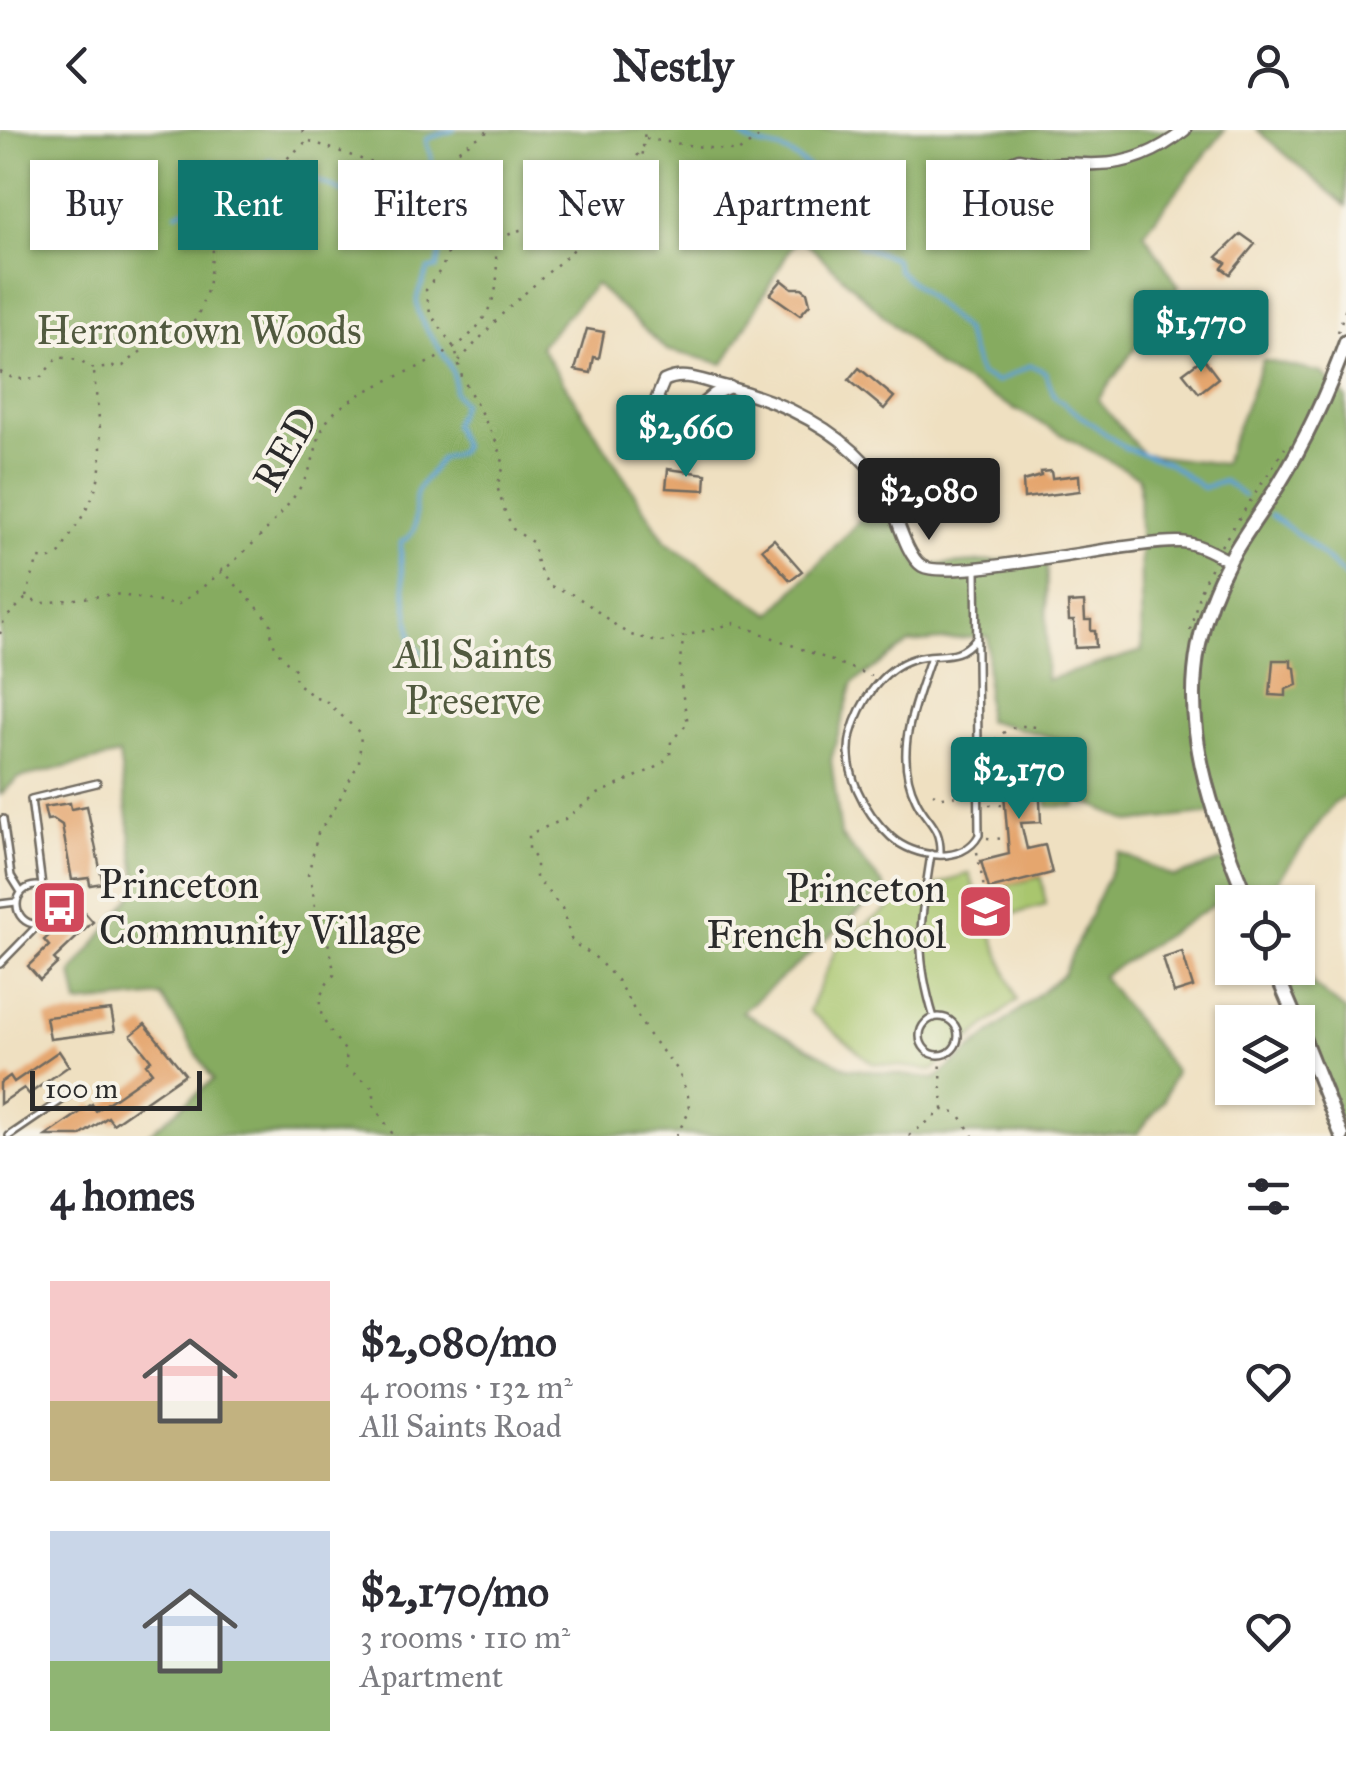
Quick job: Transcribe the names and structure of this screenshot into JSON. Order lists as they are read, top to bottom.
{
  "streets": {
    "path": ["RED"]
  },
  "parks": ["Herrontown Woods", "All Saints Preserve"],
  "places": {
    "bus stop": ["Princeton Community Village"],
    "school or university": ["Princeton French School"]
  },
  "scale_bar": "100 m",
  "page": {
    "header": "Nestly",
    "chip": [
      "Buy",
      "Rent",
      "Filters",
      "New",
      "Apartment",
      "House"
    ],
    "price": [
      "$1,770",
      "$2,660",
      "$2,080",
      "$2,170"
    ],
    "scale": "100 m",
    "heading": "4 homes",
    "list": [
      {
        "name": "$2,080/mo",
        "note": "4 rooms · 132 m² · All Saints Road"
      },
      {
        "name": "$2,170/mo",
        "note": "3 rooms · 110 m² · Apartment"
      }
    ]
  }
}
